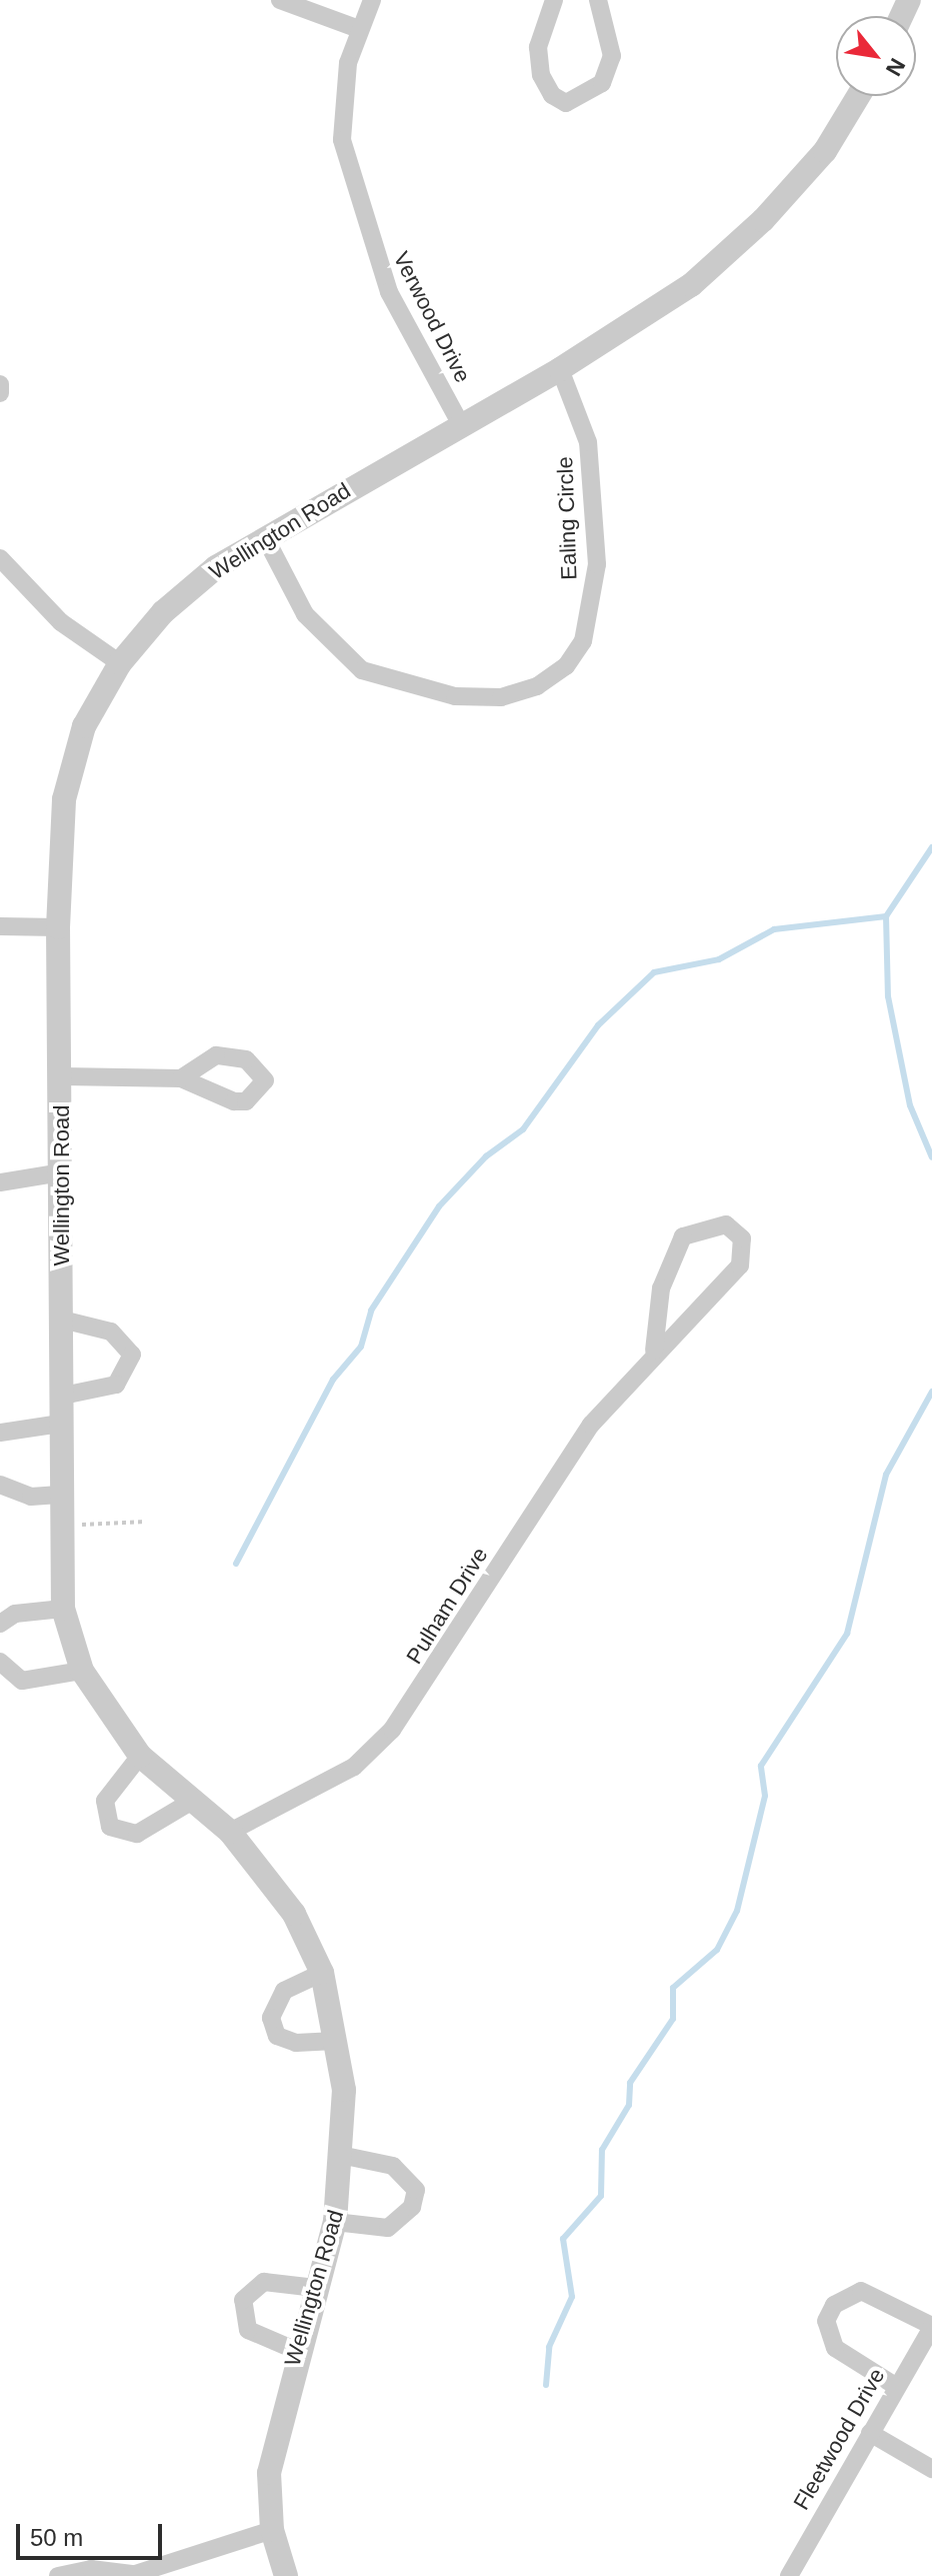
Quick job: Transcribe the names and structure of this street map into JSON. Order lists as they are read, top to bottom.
{
  "streets": {
    "street": [
      "Verwood Drive",
      "Ealing Circle",
      "Wellington Road",
      "Pulham Drive",
      "Fleetwood Drive"
    ]
  },
  "crossings": [
    ["Verwood Drive", "Wellington Road"],
    ["Ealing Circle", "Wellington Road"],
    ["Wellington Road", "Pulham Drive"]
  ],
  "scale_bar": "50 m",
  "north": "bottom right"
}
